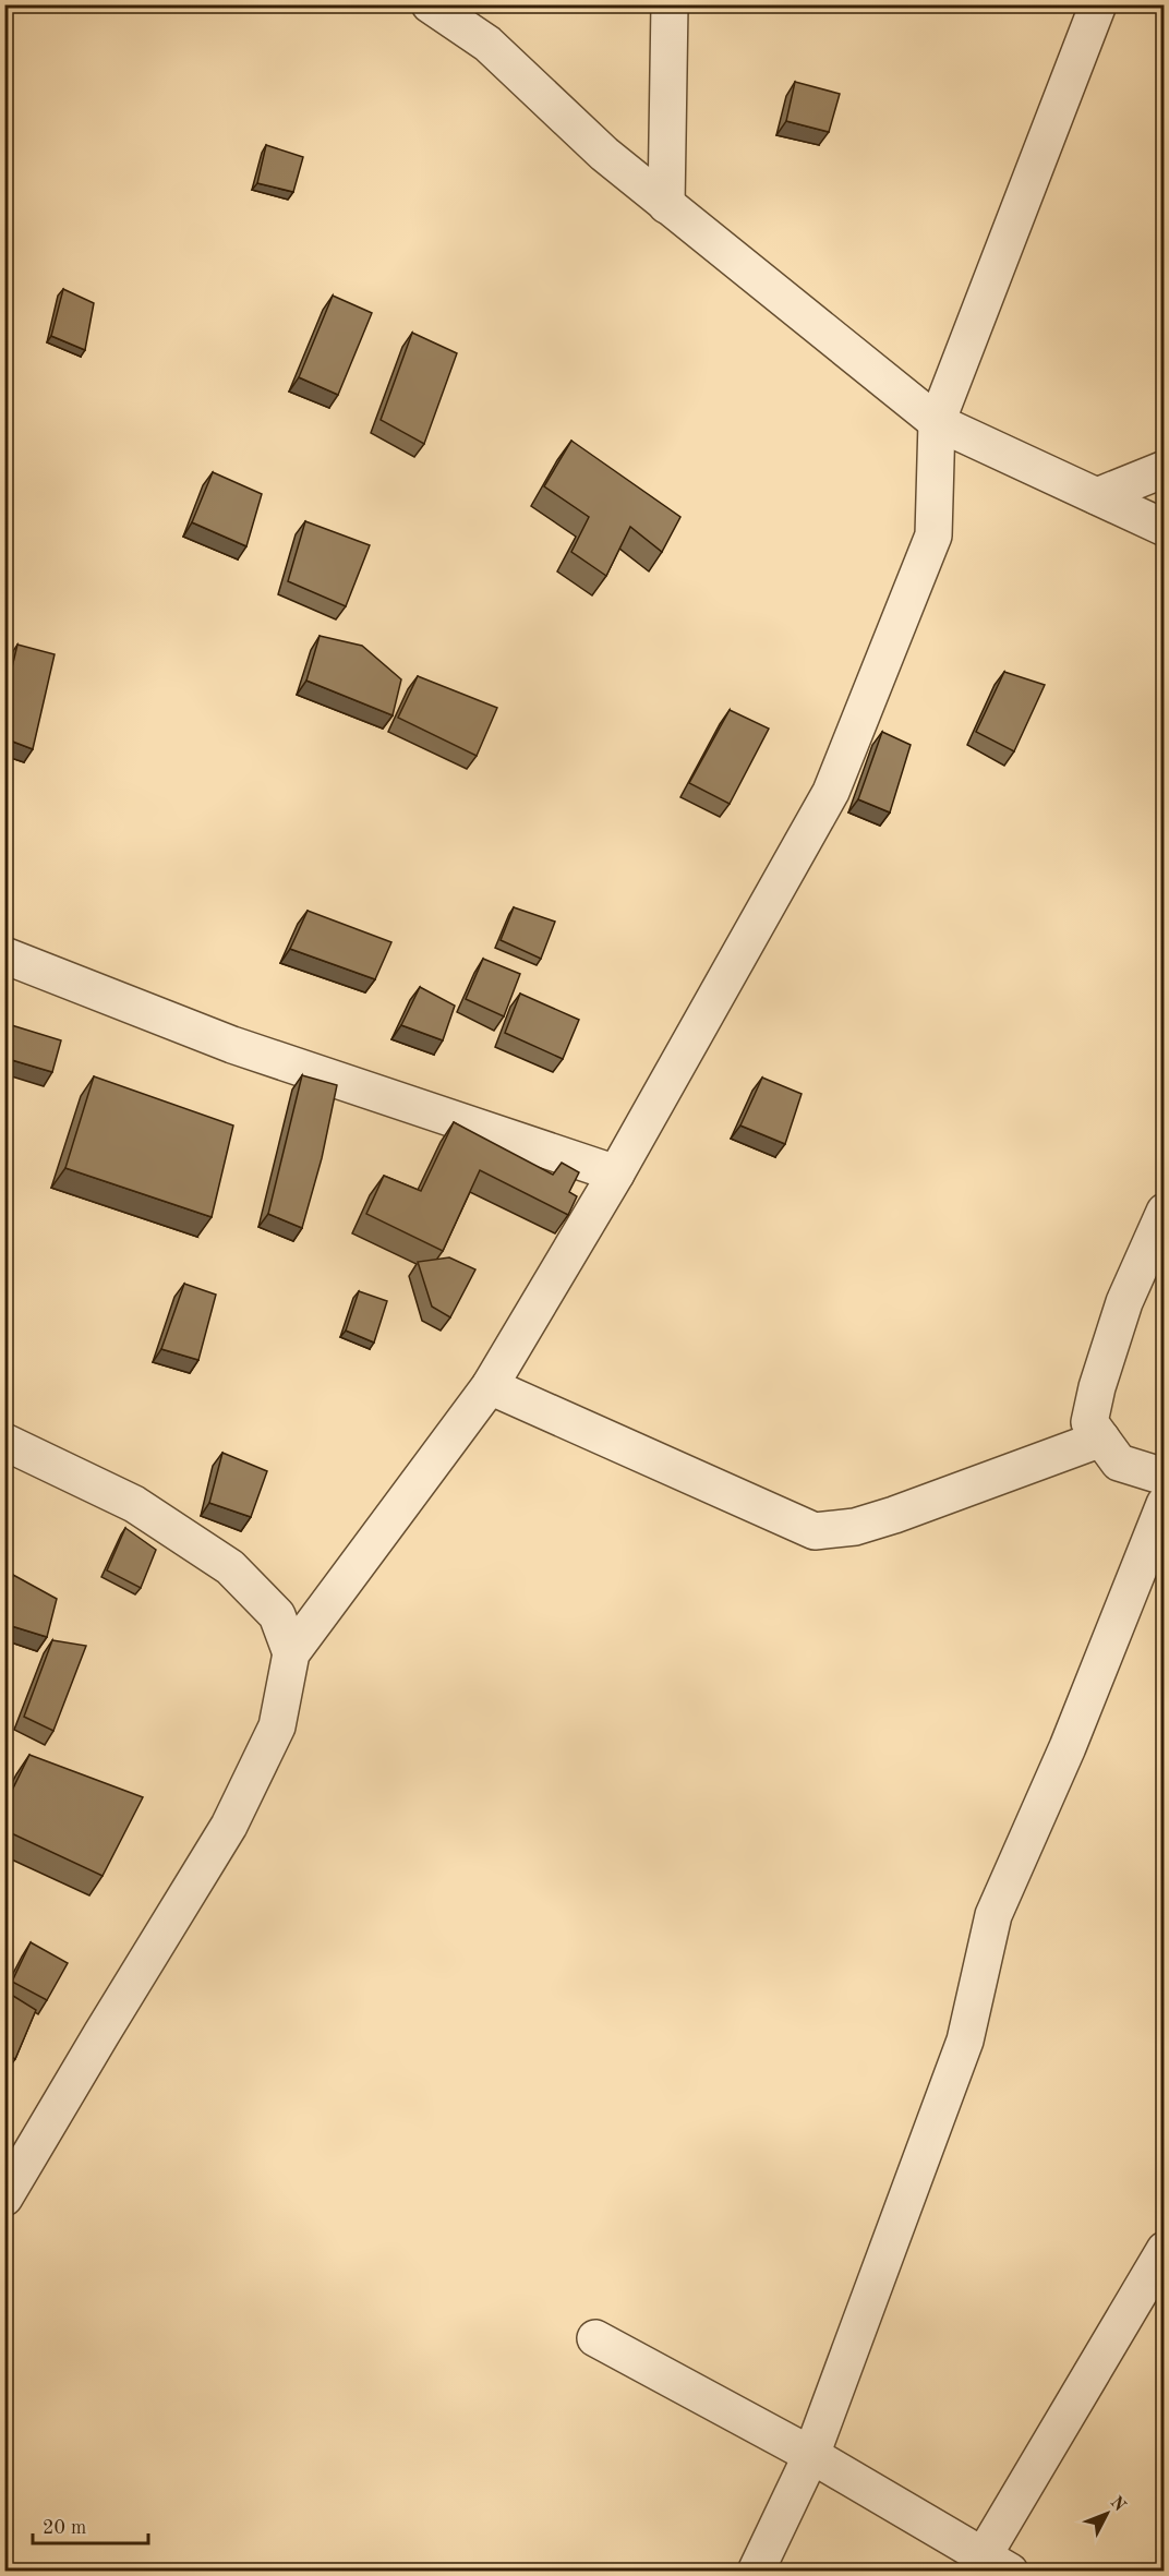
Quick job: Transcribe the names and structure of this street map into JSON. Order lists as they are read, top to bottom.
{
  "scale_bar": "20 m",
  "north": "top right"
}
